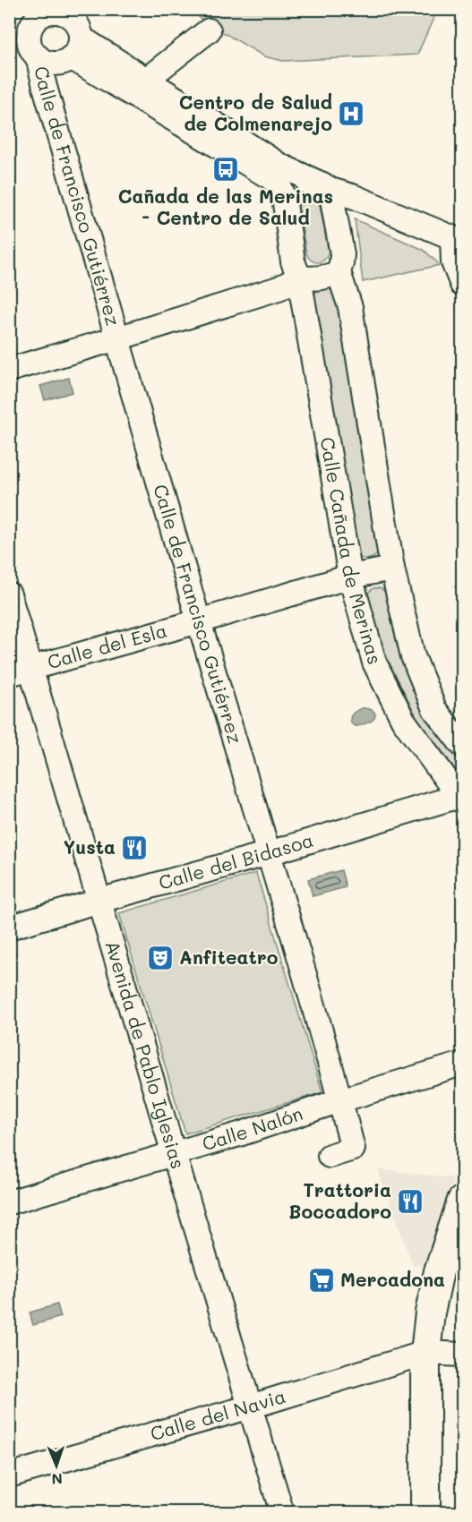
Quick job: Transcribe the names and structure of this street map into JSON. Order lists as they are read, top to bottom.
{
  "streets": {
    "street": [
      "Calle de Francisco Gutiérrez",
      "Calle Cañada de Merinas",
      "Calle del Esla",
      "Calle del Bidasoa",
      "Avenida de Pablo Iglesias",
      "Calle Nalón",
      "Calle del Navia"
    ]
  },
  "crossings": [
    ["Calle de Francisco Gutiérrez", "Calle del Esla"],
    ["Calle de Francisco Gutiérrez", "Calle del Bidasoa"],
    ["Calle de Francisco Gutiérrez", "Calle Nalón"],
    ["Calle Cañada de Merinas", "Calle del Esla"],
    ["Calle Cañada de Merinas", "Calle del Bidasoa"],
    ["Calle del Esla", "Avenida de Pablo Iglesias"],
    ["Calle del Bidasoa", "Avenida de Pablo Iglesias"],
    ["Avenida de Pablo Iglesias", "Calle Nalón"],
    ["Avenida de Pablo Iglesias", "Calle del Navia"]
  ],
  "places": {
    "hospital": ["Centro de Salud de Colmenarejo"],
    "bus stop": ["Cañada de las Merinas - Centro de Salud"],
    "restaurant": ["Yusta", "Trattoria Boccadoro"],
    "theatre": ["Anfiteatro"],
    "supermarket": ["Mercadona"]
  },
  "north": "bottom"
}
